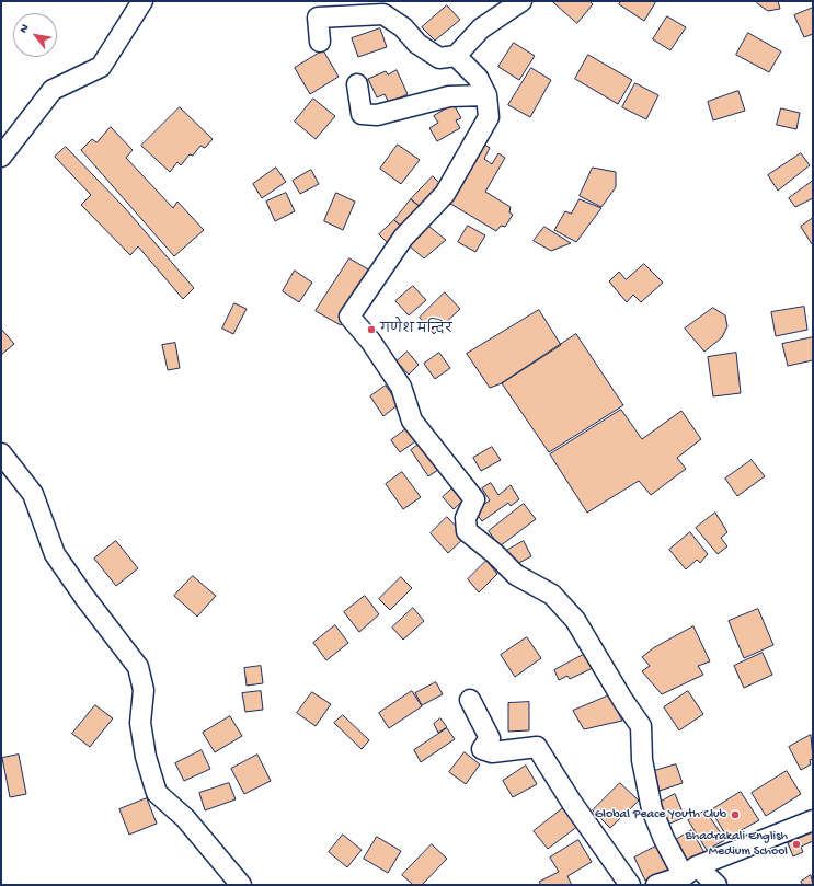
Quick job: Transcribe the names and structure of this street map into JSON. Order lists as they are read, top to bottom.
{
  "places": ["गणेश मन्दिर", "Global Peace Youth Club", "Bhadrakali English Medium School"],
  "north": "top left"
}
